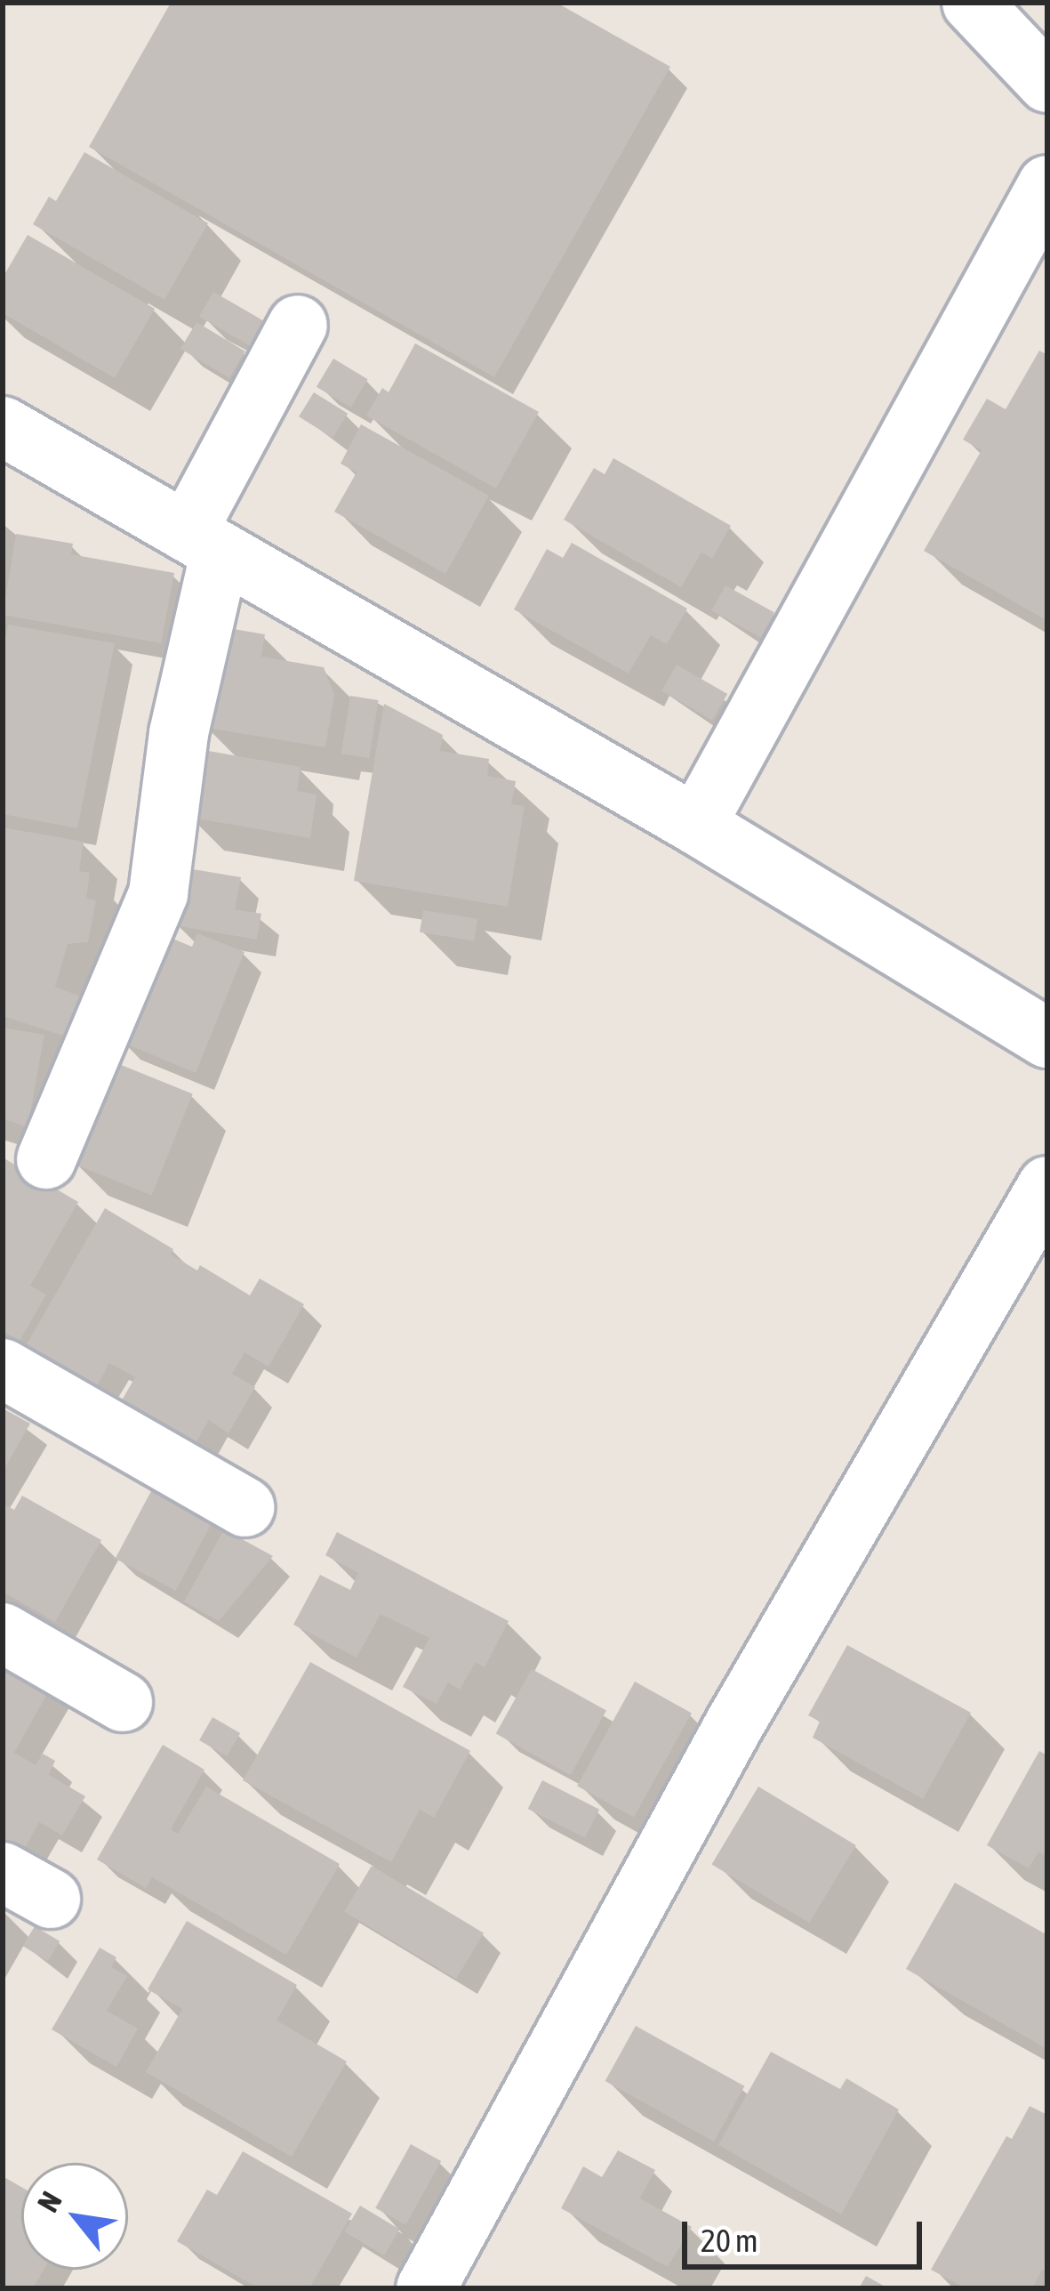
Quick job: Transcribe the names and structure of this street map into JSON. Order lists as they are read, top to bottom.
{
  "scale_bar": "20 m",
  "north": "top left"
}
